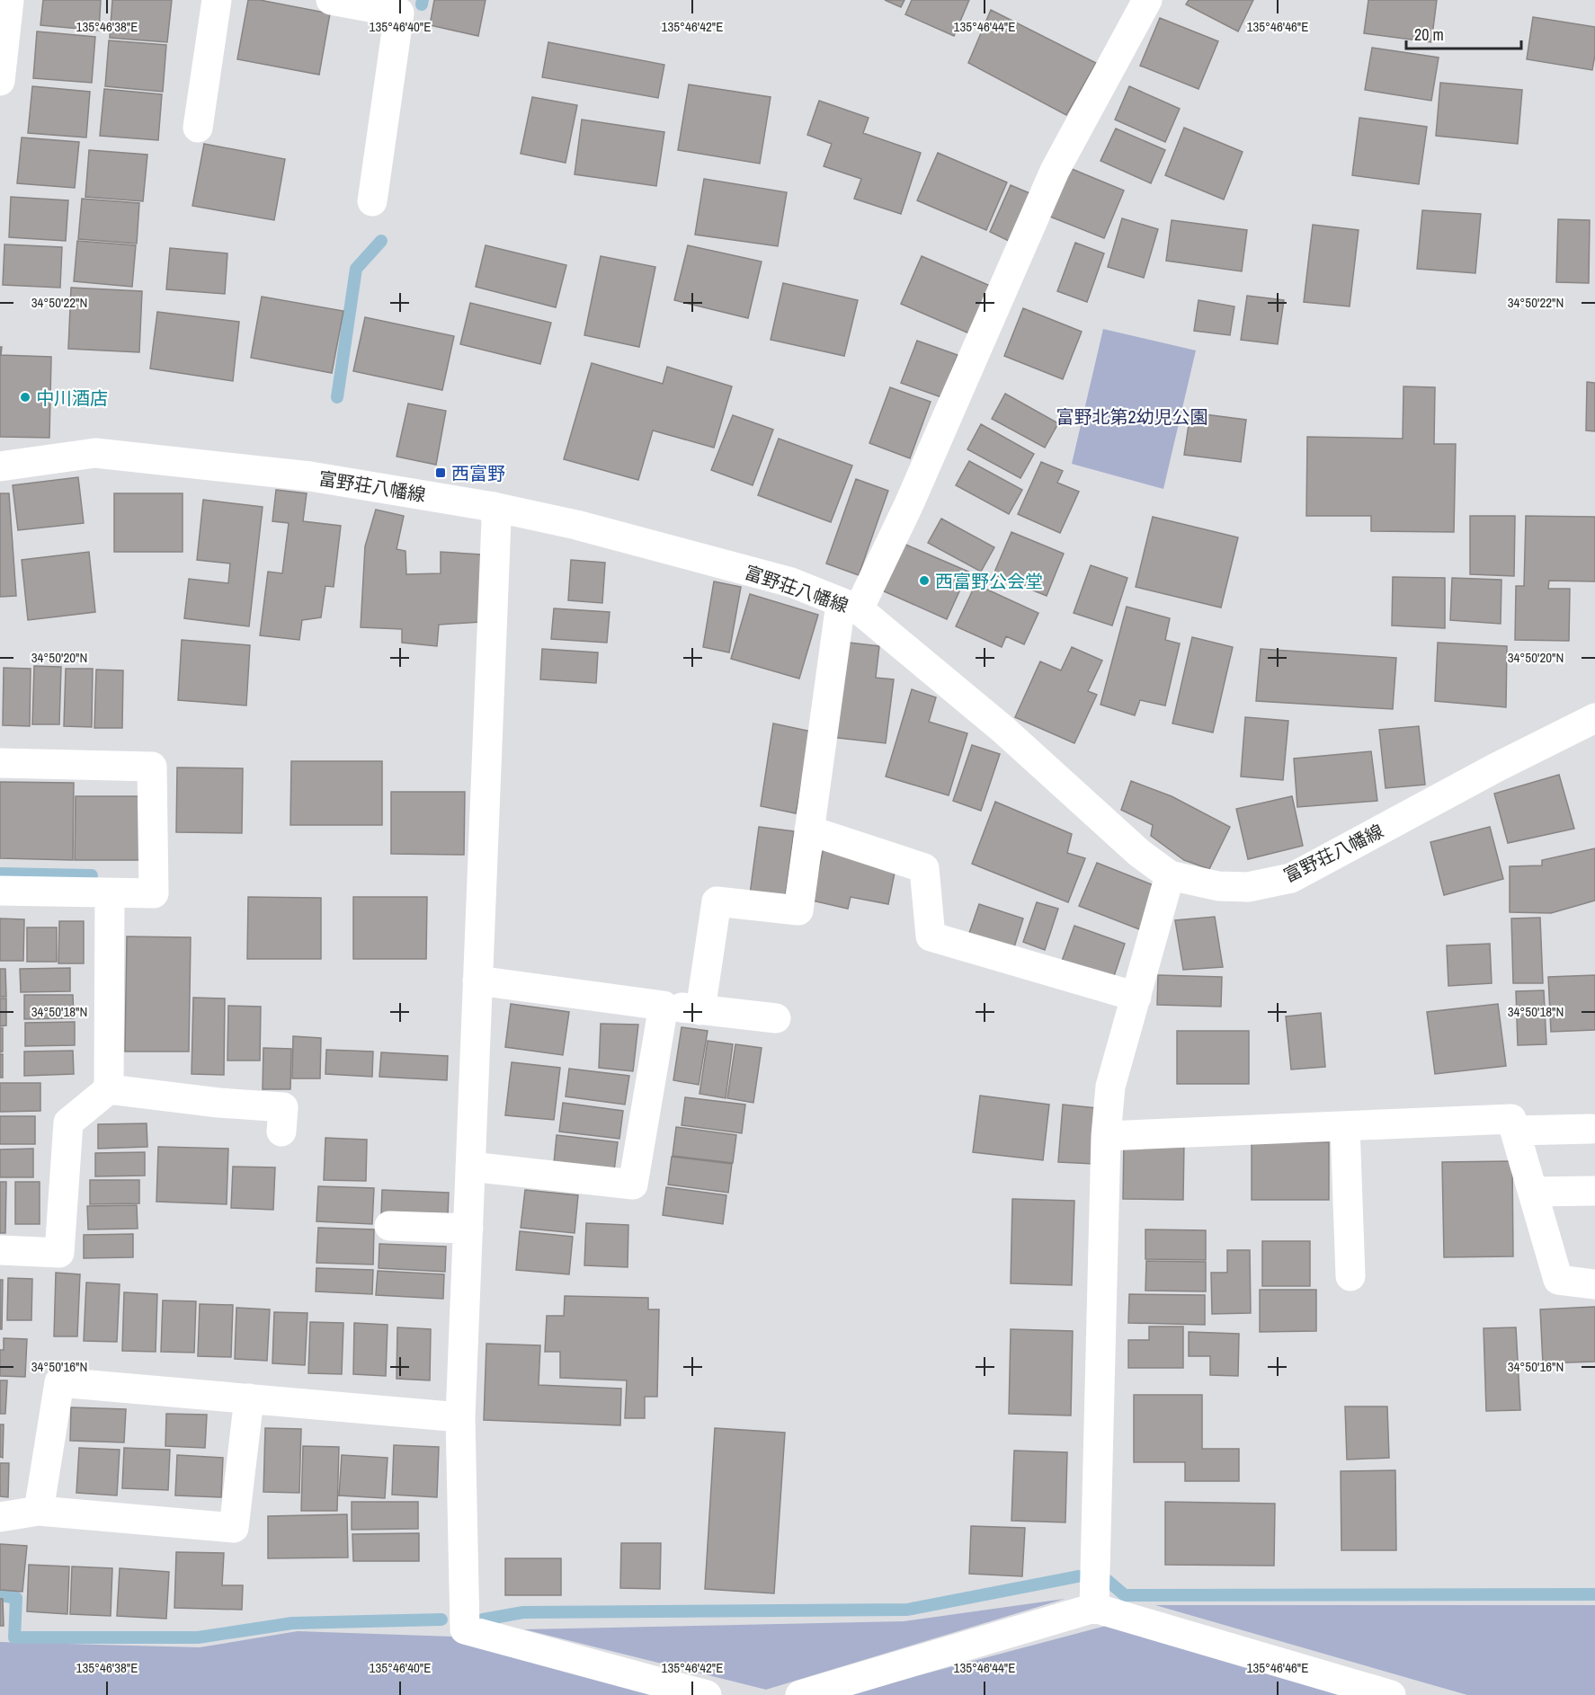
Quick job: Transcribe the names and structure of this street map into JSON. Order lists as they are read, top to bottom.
{
  "streets": {
    "street": ["富野荘八幡線"]
  },
  "parks": ["富野北第2幼児公園"],
  "places": {
    "other": ["中川酒店", "西富野公会堂"],
    "transit": ["西富野"]
  },
  "scale_bar": "20 m",
  "coordinates": [
    "135°46'38\"E",
    "135°46'40\"E",
    "135°46'42\"E",
    "135°46'44\"E",
    "135°46'46\"E",
    "34°50'22\"N",
    "34°50'20\"N",
    "34°50'18\"N",
    "34°50'16\"N"
  ]
}
